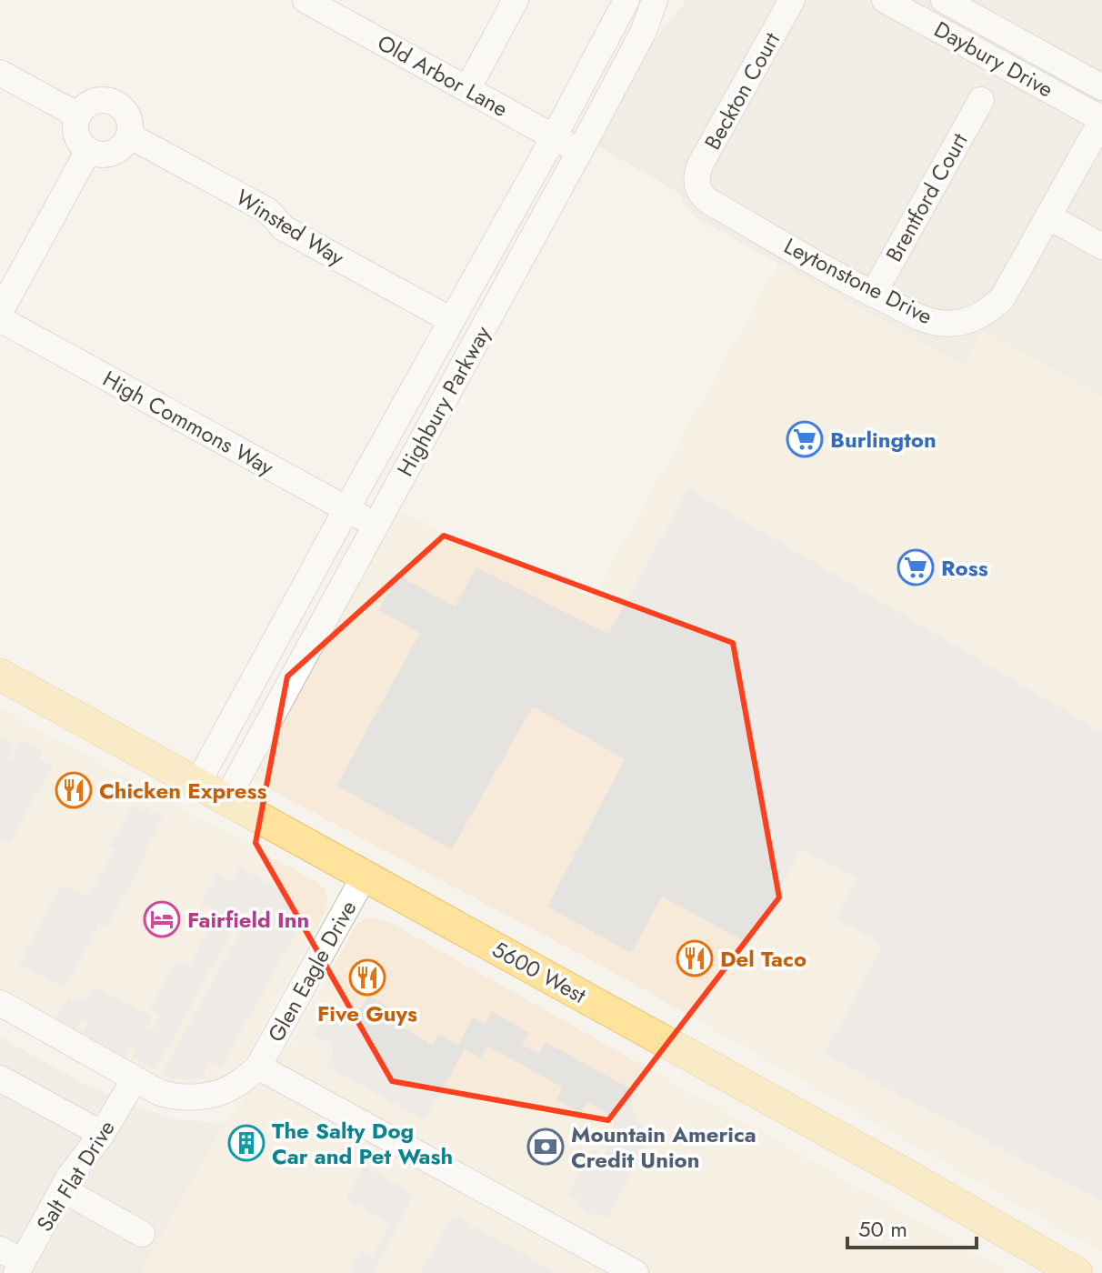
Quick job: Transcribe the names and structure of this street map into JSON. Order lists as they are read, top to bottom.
{
  "streets": {
    "main road": ["5600 West"],
    "street": [
      "Daybury Drive",
      "Old Arbor Lane",
      "Beckton Court",
      "Brentford Court",
      "Winsted Way",
      "Leytonstone Drive",
      "Highbury Parkway",
      "High Commons Way",
      "Glen Eagle Drive",
      "Salt Flat Drive"
    ]
  },
  "crossings": [
    ["Daybury Drive", "Leytonstone Drive"],
    ["Old Arbor Lane", "Highbury Parkway"],
    ["Beckton Court", "Leytonstone Drive"],
    ["Brentford Court", "Leytonstone Drive"],
    ["Winsted Way", "Highbury Parkway"],
    ["Highbury Parkway", "High Commons Way"],
    ["Highbury Parkway", "5600 West"],
    ["Glen Eagle Drive", "5600 West"],
    ["Glen Eagle Drive", "Salt Flat Drive"]
  ],
  "places": {
    "supermarket": ["Burlington", "Ross"],
    "restaurant": ["Chicken Express", "Del Taco", "Five Guys"],
    "hotel": ["Fairfield Inn"],
    "building": ["The Salty Dog Car and Pet Wash"],
    "bank": ["Mountain America Credit Union"]
  },
  "scale_bar": "50 m"
}
